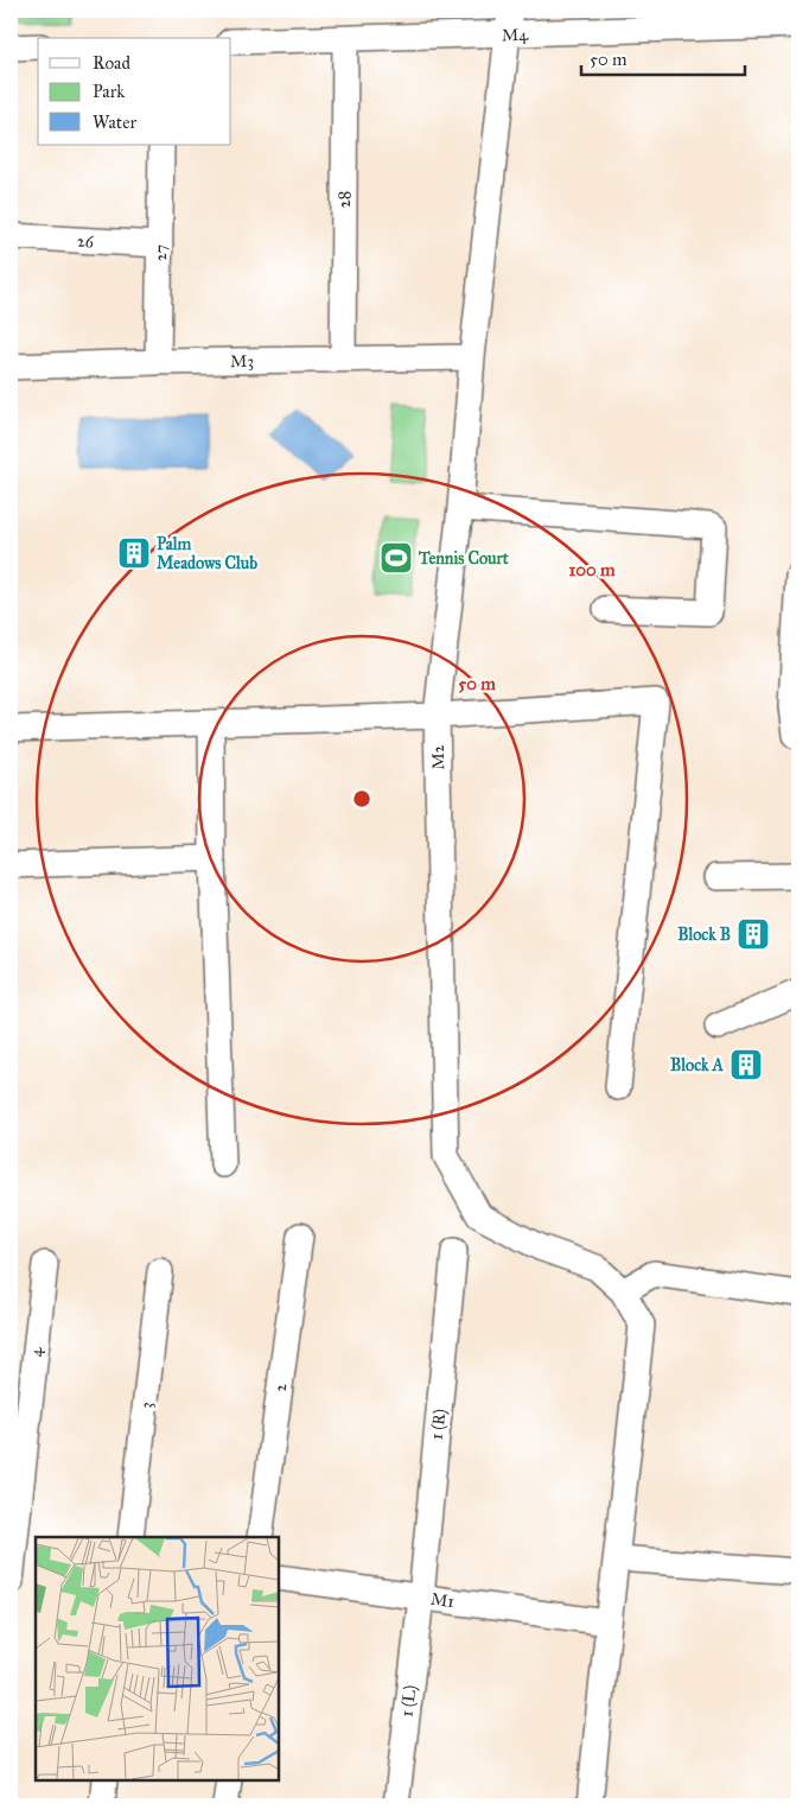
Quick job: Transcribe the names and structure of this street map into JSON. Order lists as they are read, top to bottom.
{
  "streets": {
    "street": [
      "M4",
      "28",
      "26",
      "27",
      "M3",
      "M2",
      "4",
      "2",
      "3",
      "1 (R)",
      "M1",
      "1 (L)"
    ]
  },
  "crossings": [
    ["M4", "28"],
    ["M4", "M2"],
    ["28", "M3"],
    ["26", "27"],
    ["27", "M3"],
    ["M3", "M2"],
    ["1 (R)", "M1"],
    ["1 (R)", "1 (L)"],
    ["M1", "1 (L)"]
  ],
  "places": {
    "building": ["Palm Meadows Club", "Block B", "Block A"],
    "sports": ["Tennis Court"]
  },
  "legend": ["Road", "Park", "Water"],
  "scale_bar": "50 m",
  "rings": ["100 m", "50 m"]
}
